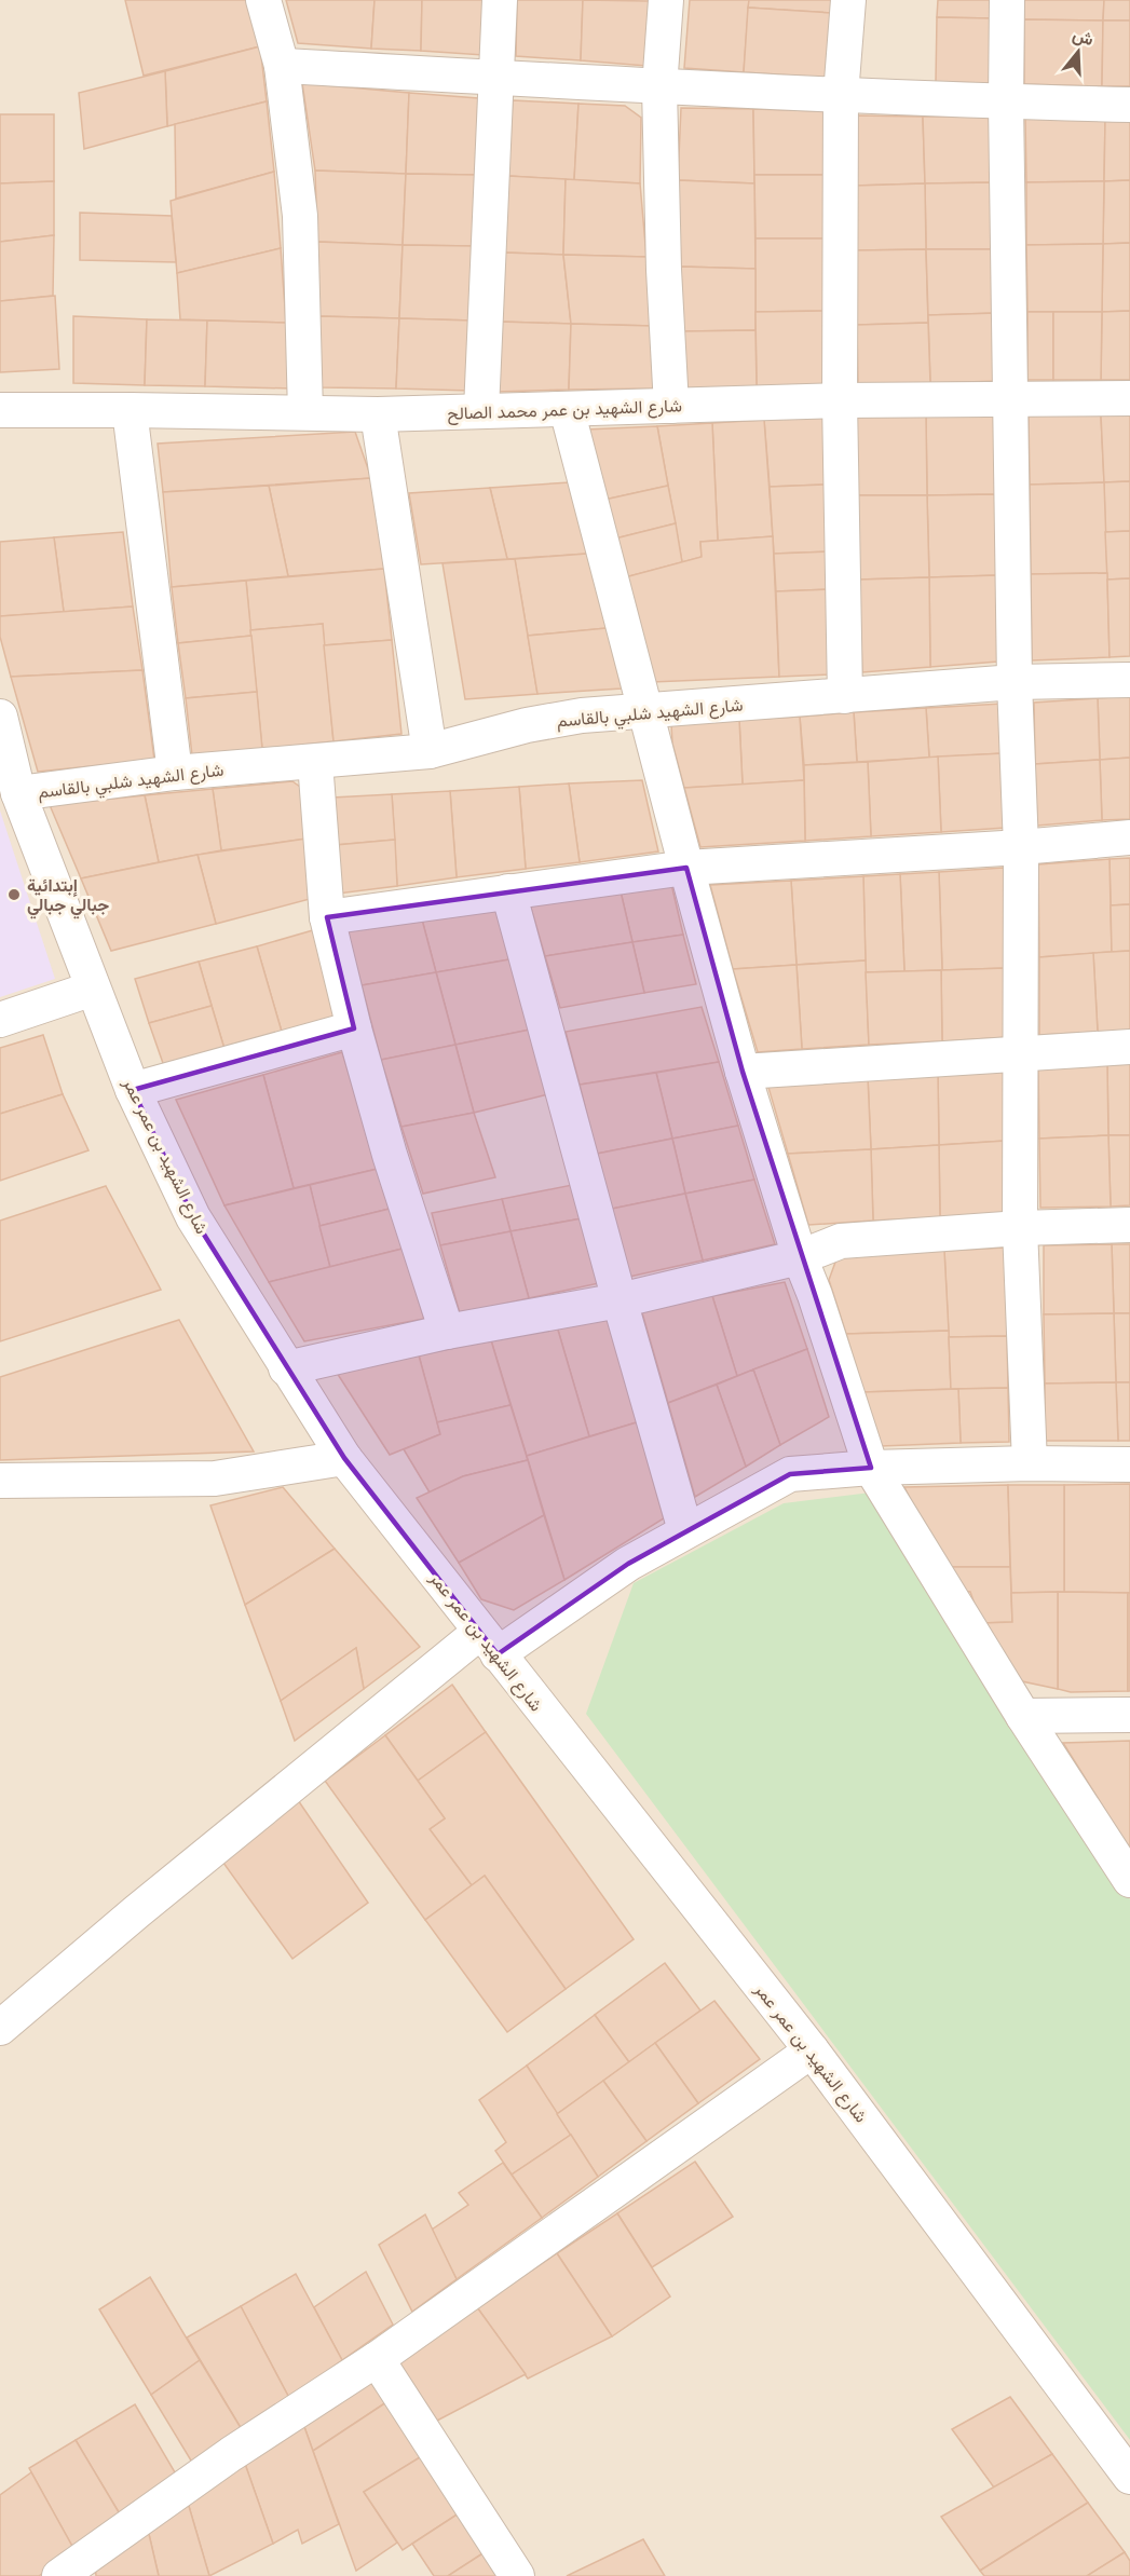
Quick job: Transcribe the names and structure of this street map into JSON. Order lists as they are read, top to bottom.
{
  "streets": {
    "street": ["شارع الشهيد بن عمر محمد الصالح", "شارع الشهيد شلبي بالقاسم", "شارع الشهيد بن عمر عمر"]
  },
  "crossings": [
    ["شارع الشهيد شلبي بالقاسم", "شارع الشهيد بن عمر عمر"]
  ],
  "places": ["إبتدائية جبالي جبالي"],
  "north": "top"
}
